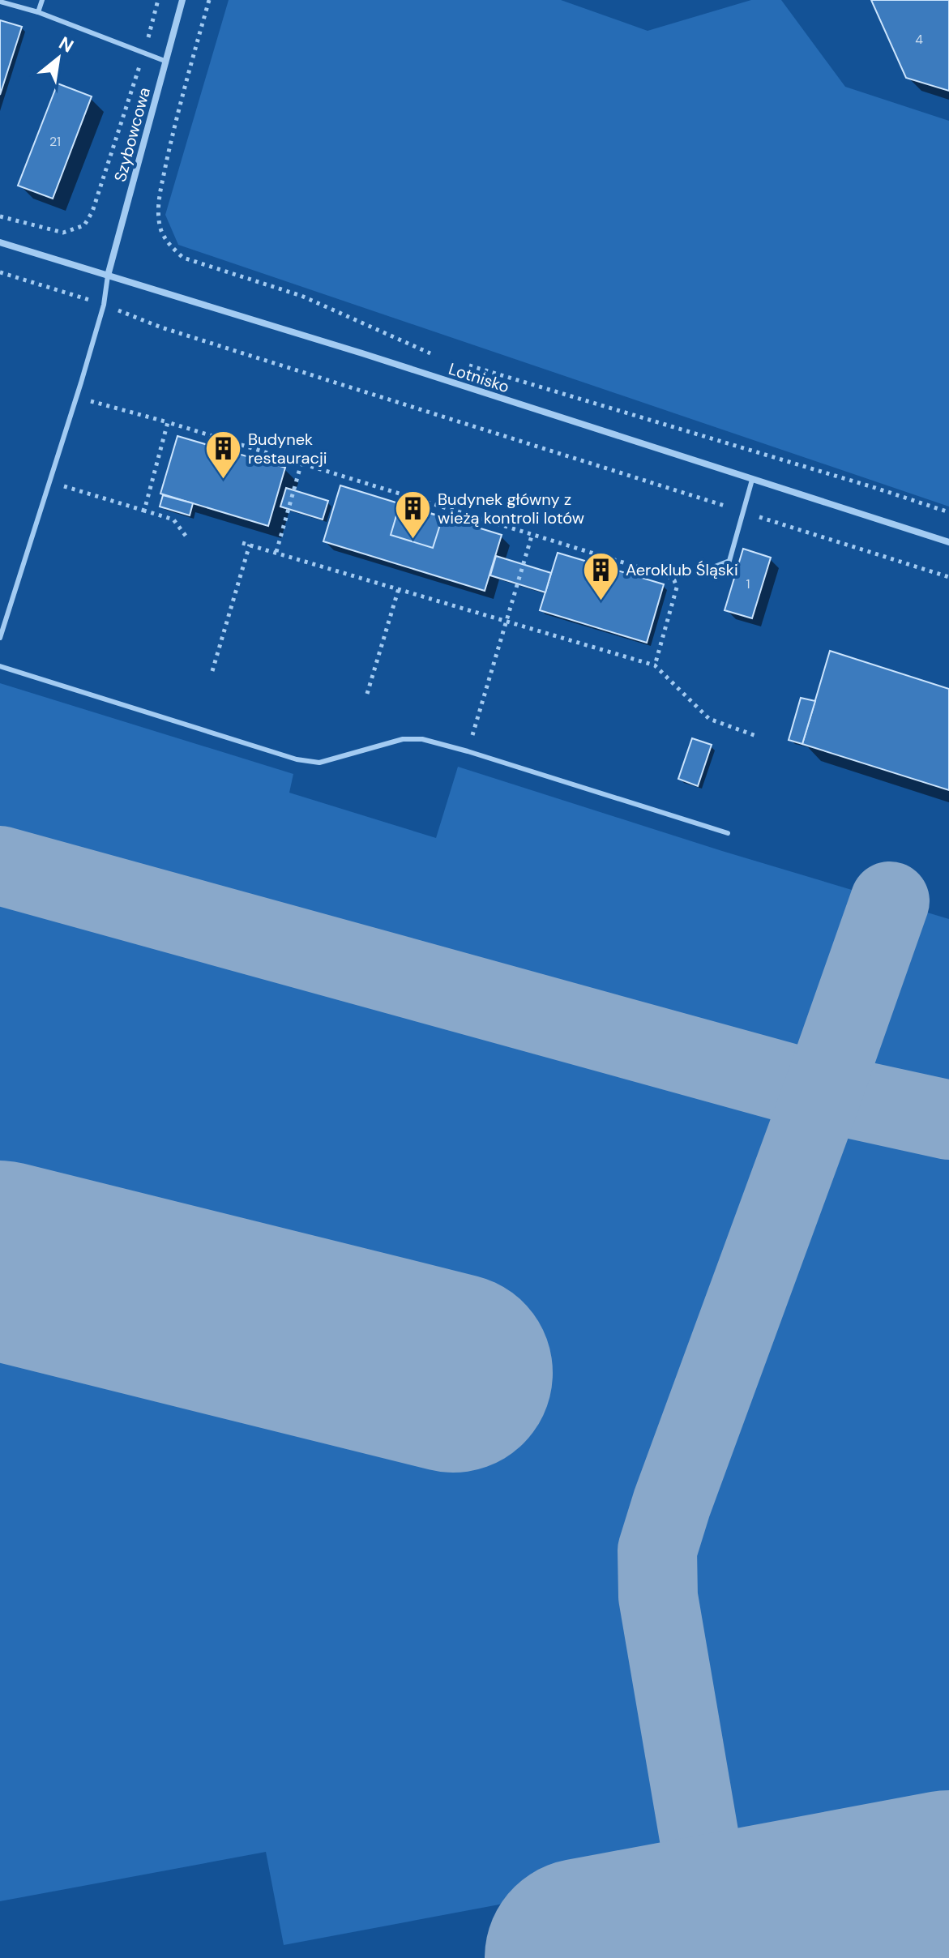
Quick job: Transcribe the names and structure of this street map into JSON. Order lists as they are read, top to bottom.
{
  "streets": {
    "street": ["Szybowcowa", "Lotnisko"]
  },
  "crossings": [
    ["Szybowcowa", "Lotnisko"]
  ],
  "places": {
    "building": ["Budynek restauracji", "Budynek główny z wieżą kontroli lotów", "Aeroklub Śląski"]
  },
  "house_numbers": ["4", "21", "1"],
  "north": "top right"
}
